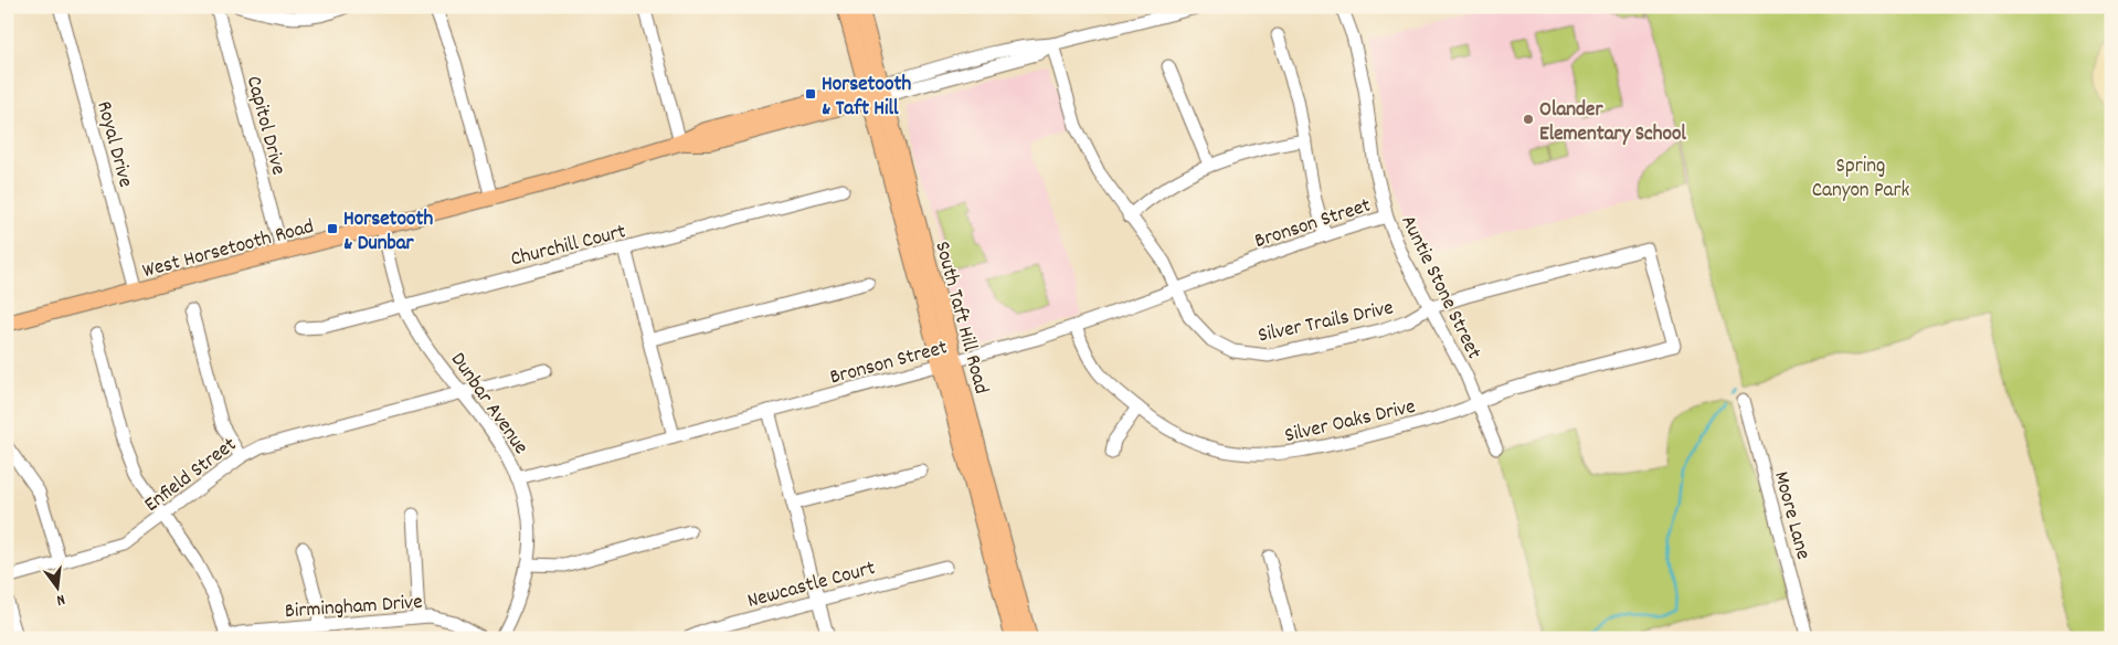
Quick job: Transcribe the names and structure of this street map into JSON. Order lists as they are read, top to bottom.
{
  "streets": {
    "main road": ["West Horsetooth Road", "South Taft Hill Road"],
    "street": [
      "Capitol Drive",
      "Royal Drive",
      "Bronson Street",
      "Churchill Court",
      "Auntie Stone Street",
      "Silver Trails Drive",
      "Dunbar Avenue",
      "Silver Oaks Drive",
      "Enfield Street",
      "Moore Lane",
      "Newcastle Court",
      "Birmingham Drive"
    ]
  },
  "crossings": [
    ["Capitol Drive", "West Horsetooth Road"],
    ["Royal Drive", "West Horsetooth Road"],
    ["Bronson Street", "Auntie Stone Street"],
    ["Bronson Street", "South Taft Hill Road"],
    ["Bronson Street", "Silver Trails Drive"],
    ["Bronson Street", "Dunbar Avenue"],
    ["Bronson Street", "Silver Oaks Drive"],
    ["Churchill Court", "Dunbar Avenue"],
    ["West Horsetooth Road", "South Taft Hill Road"],
    ["West Horsetooth Road", "Silver Trails Drive"],
    ["West Horsetooth Road", "Dunbar Avenue"],
    ["Auntie Stone Street", "Silver Trails Drive"],
    ["Auntie Stone Street", "Silver Oaks Drive"],
    ["Silver Trails Drive", "Silver Oaks Drive"],
    ["Dunbar Avenue", "Enfield Street"]
  ],
  "parks": ["Spring Canyon Park"],
  "places": {
    "transit": ["Horsetooth & Taft Hill", "Horsetooth & Dunbar"],
    "other": ["Olander Elementary School"]
  },
  "north": "bottom"
}
